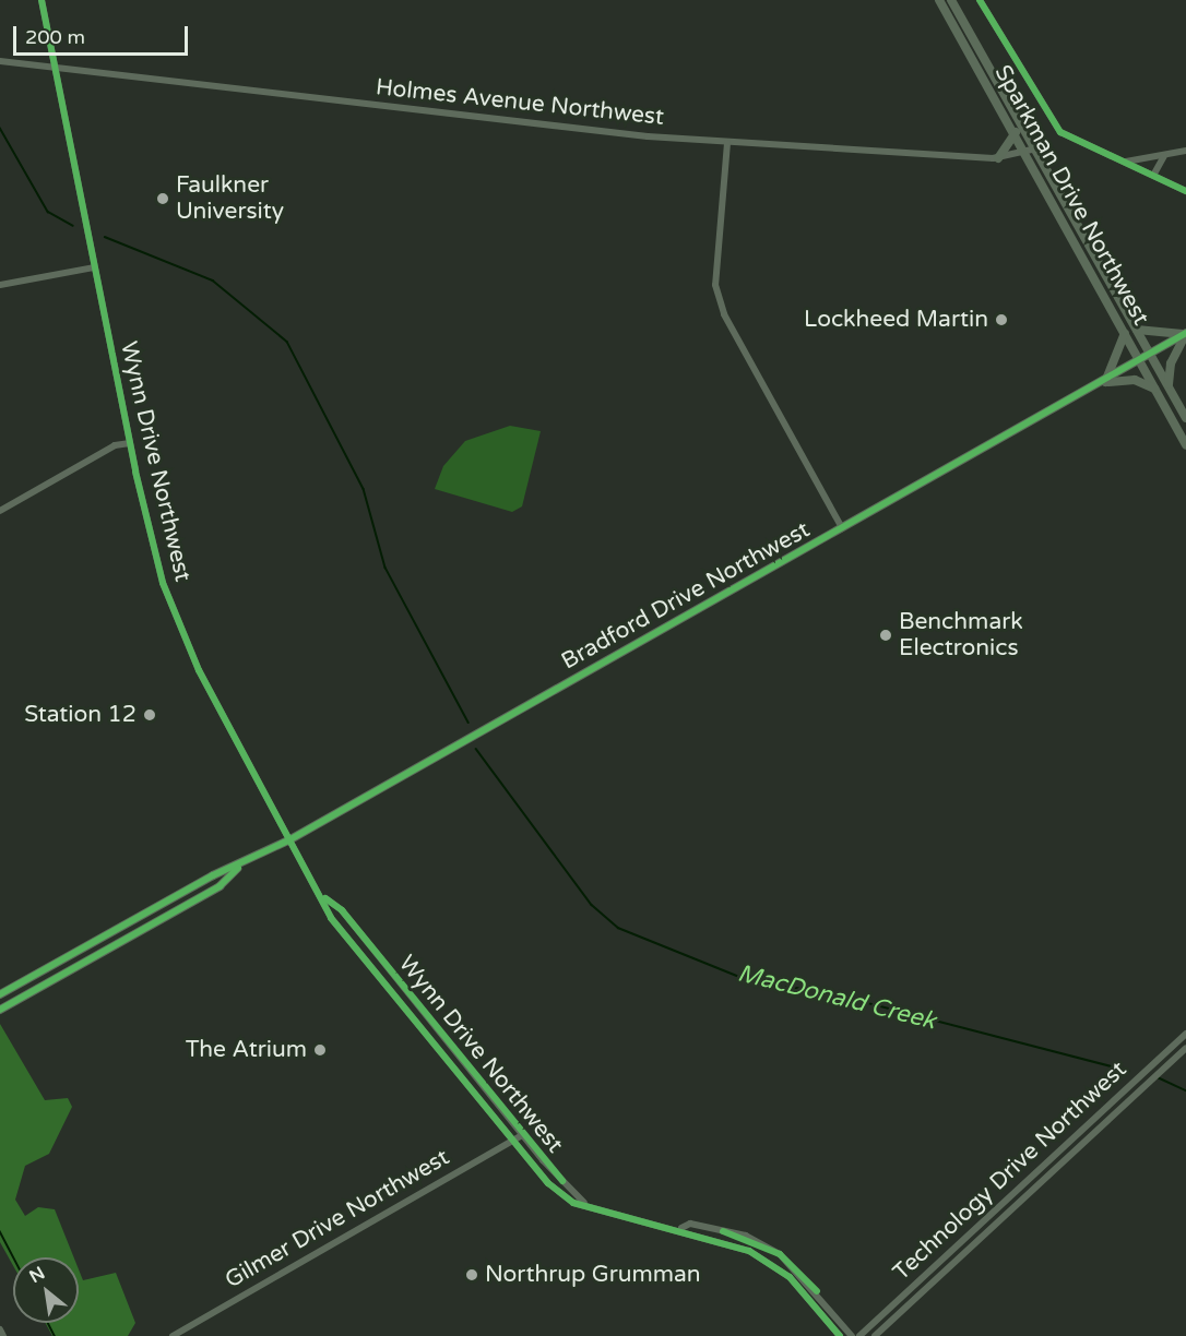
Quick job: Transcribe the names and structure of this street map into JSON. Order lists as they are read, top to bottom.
{
  "streets": {
    "main road": ["Sparkman Drive Northwest", "Bradford Drive Northwest"],
    "street": [
      "Holmes Avenue Northwest",
      "Wynn Drive Northwest",
      "Technology Drive Northwest",
      "Gilmer Drive Northwest"
    ]
  },
  "crossings": [
    ["Holmes Avenue Northwest", "Sparkman Drive Northwest"],
    ["Holmes Avenue Northwest", "Wynn Drive Northwest"],
    ["Sparkman Drive Northwest", "Bradford Drive Northwest"],
    ["Wynn Drive Northwest", "Bradford Drive Northwest"],
    ["Wynn Drive Northwest", "Gilmer Drive Northwest"]
  ],
  "water": ["MacDonald Creek"],
  "places": [
    "Faulkner University",
    "Lockheed Martin",
    "Benchmark Electronics",
    "Station 12",
    "The Atrium",
    "Northrup Grumman"
  ],
  "scale_bar": "200 m",
  "north": "top left"
}
